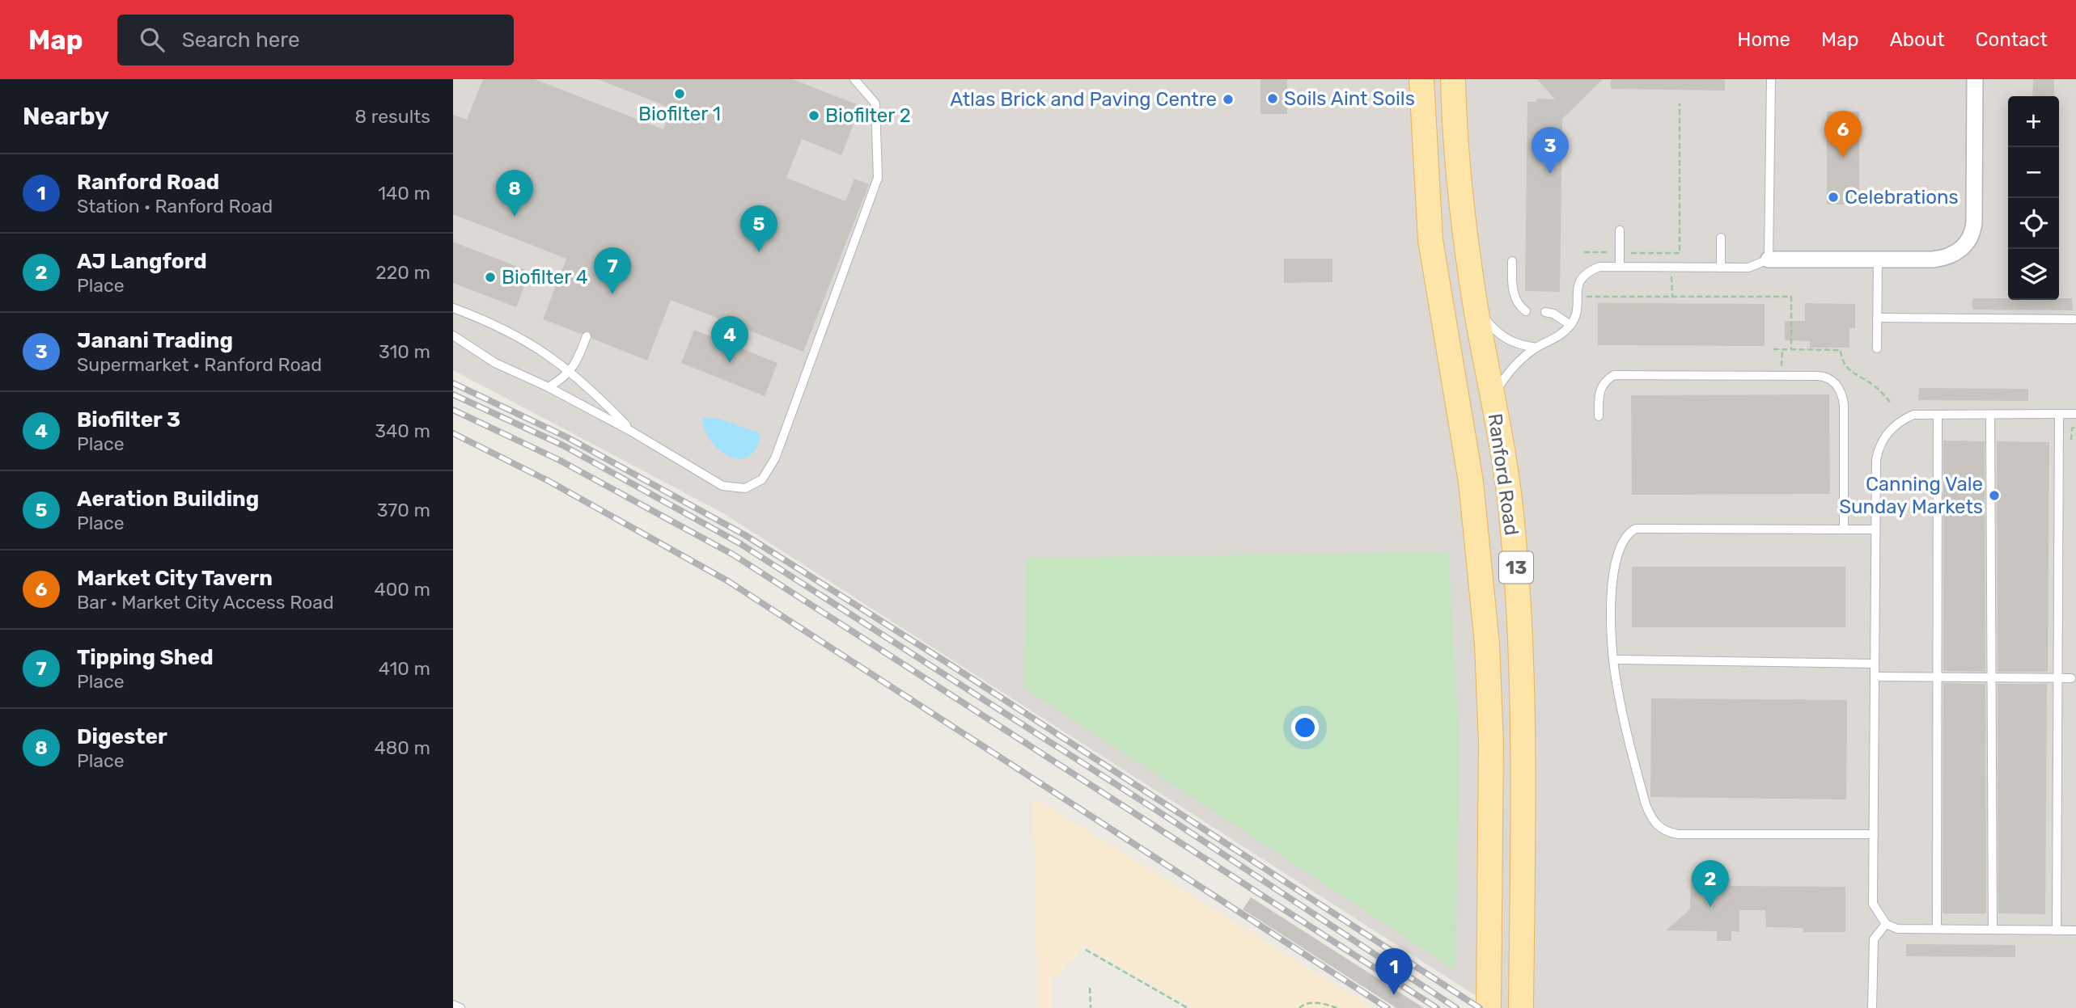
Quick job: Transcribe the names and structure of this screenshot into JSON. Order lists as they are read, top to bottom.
{
  "streets": {
    "main road": ["Ranford Road", "13"]
  },
  "places": [
    "Biofilter 1",
    "Soils Aint Soils",
    "Atlas Brick and Paving Centre",
    "Biofilter 2",
    "Celebrations",
    "Biofilter 4",
    "Canning Vale Sunday Markets"
  ],
  "page": {
    "header": "Map",
    "search": "Search here",
    "nav": [
      "Home",
      "Map",
      "About",
      "Contact"
    ],
    "heading": ["Nearby", "8 results"],
    "map_buttons": ["+", "−"],
    "pins": [
      "6",
      "3",
      "8",
      "5",
      "7",
      "4",
      "2",
      "1"
    ],
    "list": [
      {
        "mark": "1",
        "name": "Ranford Road",
        "note": "Station · Ranford Road",
        "value": "140 m"
      },
      {
        "mark": "2",
        "name": "AJ Langford",
        "note": "Place",
        "value": "220 m"
      },
      {
        "mark": "3",
        "name": "Janani Trading",
        "note": "Supermarket · Ranford Road",
        "value": "310 m"
      },
      {
        "mark": "4",
        "name": "Biofilter 3",
        "note": "Place",
        "value": "340 m"
      },
      {
        "mark": "5",
        "name": "Aeration Building",
        "note": "Place",
        "value": "370 m"
      },
      {
        "mark": "6",
        "name": "Market City Tavern",
        "note": "Bar · Market City Access Road",
        "value": "400 m"
      },
      {
        "mark": "7",
        "name": "Tipping Shed",
        "note": "Place",
        "value": "410 m"
      },
      {
        "mark": "8",
        "name": "Digester",
        "note": "Place",
        "value": "480 m"
      }
    ]
  }
}
